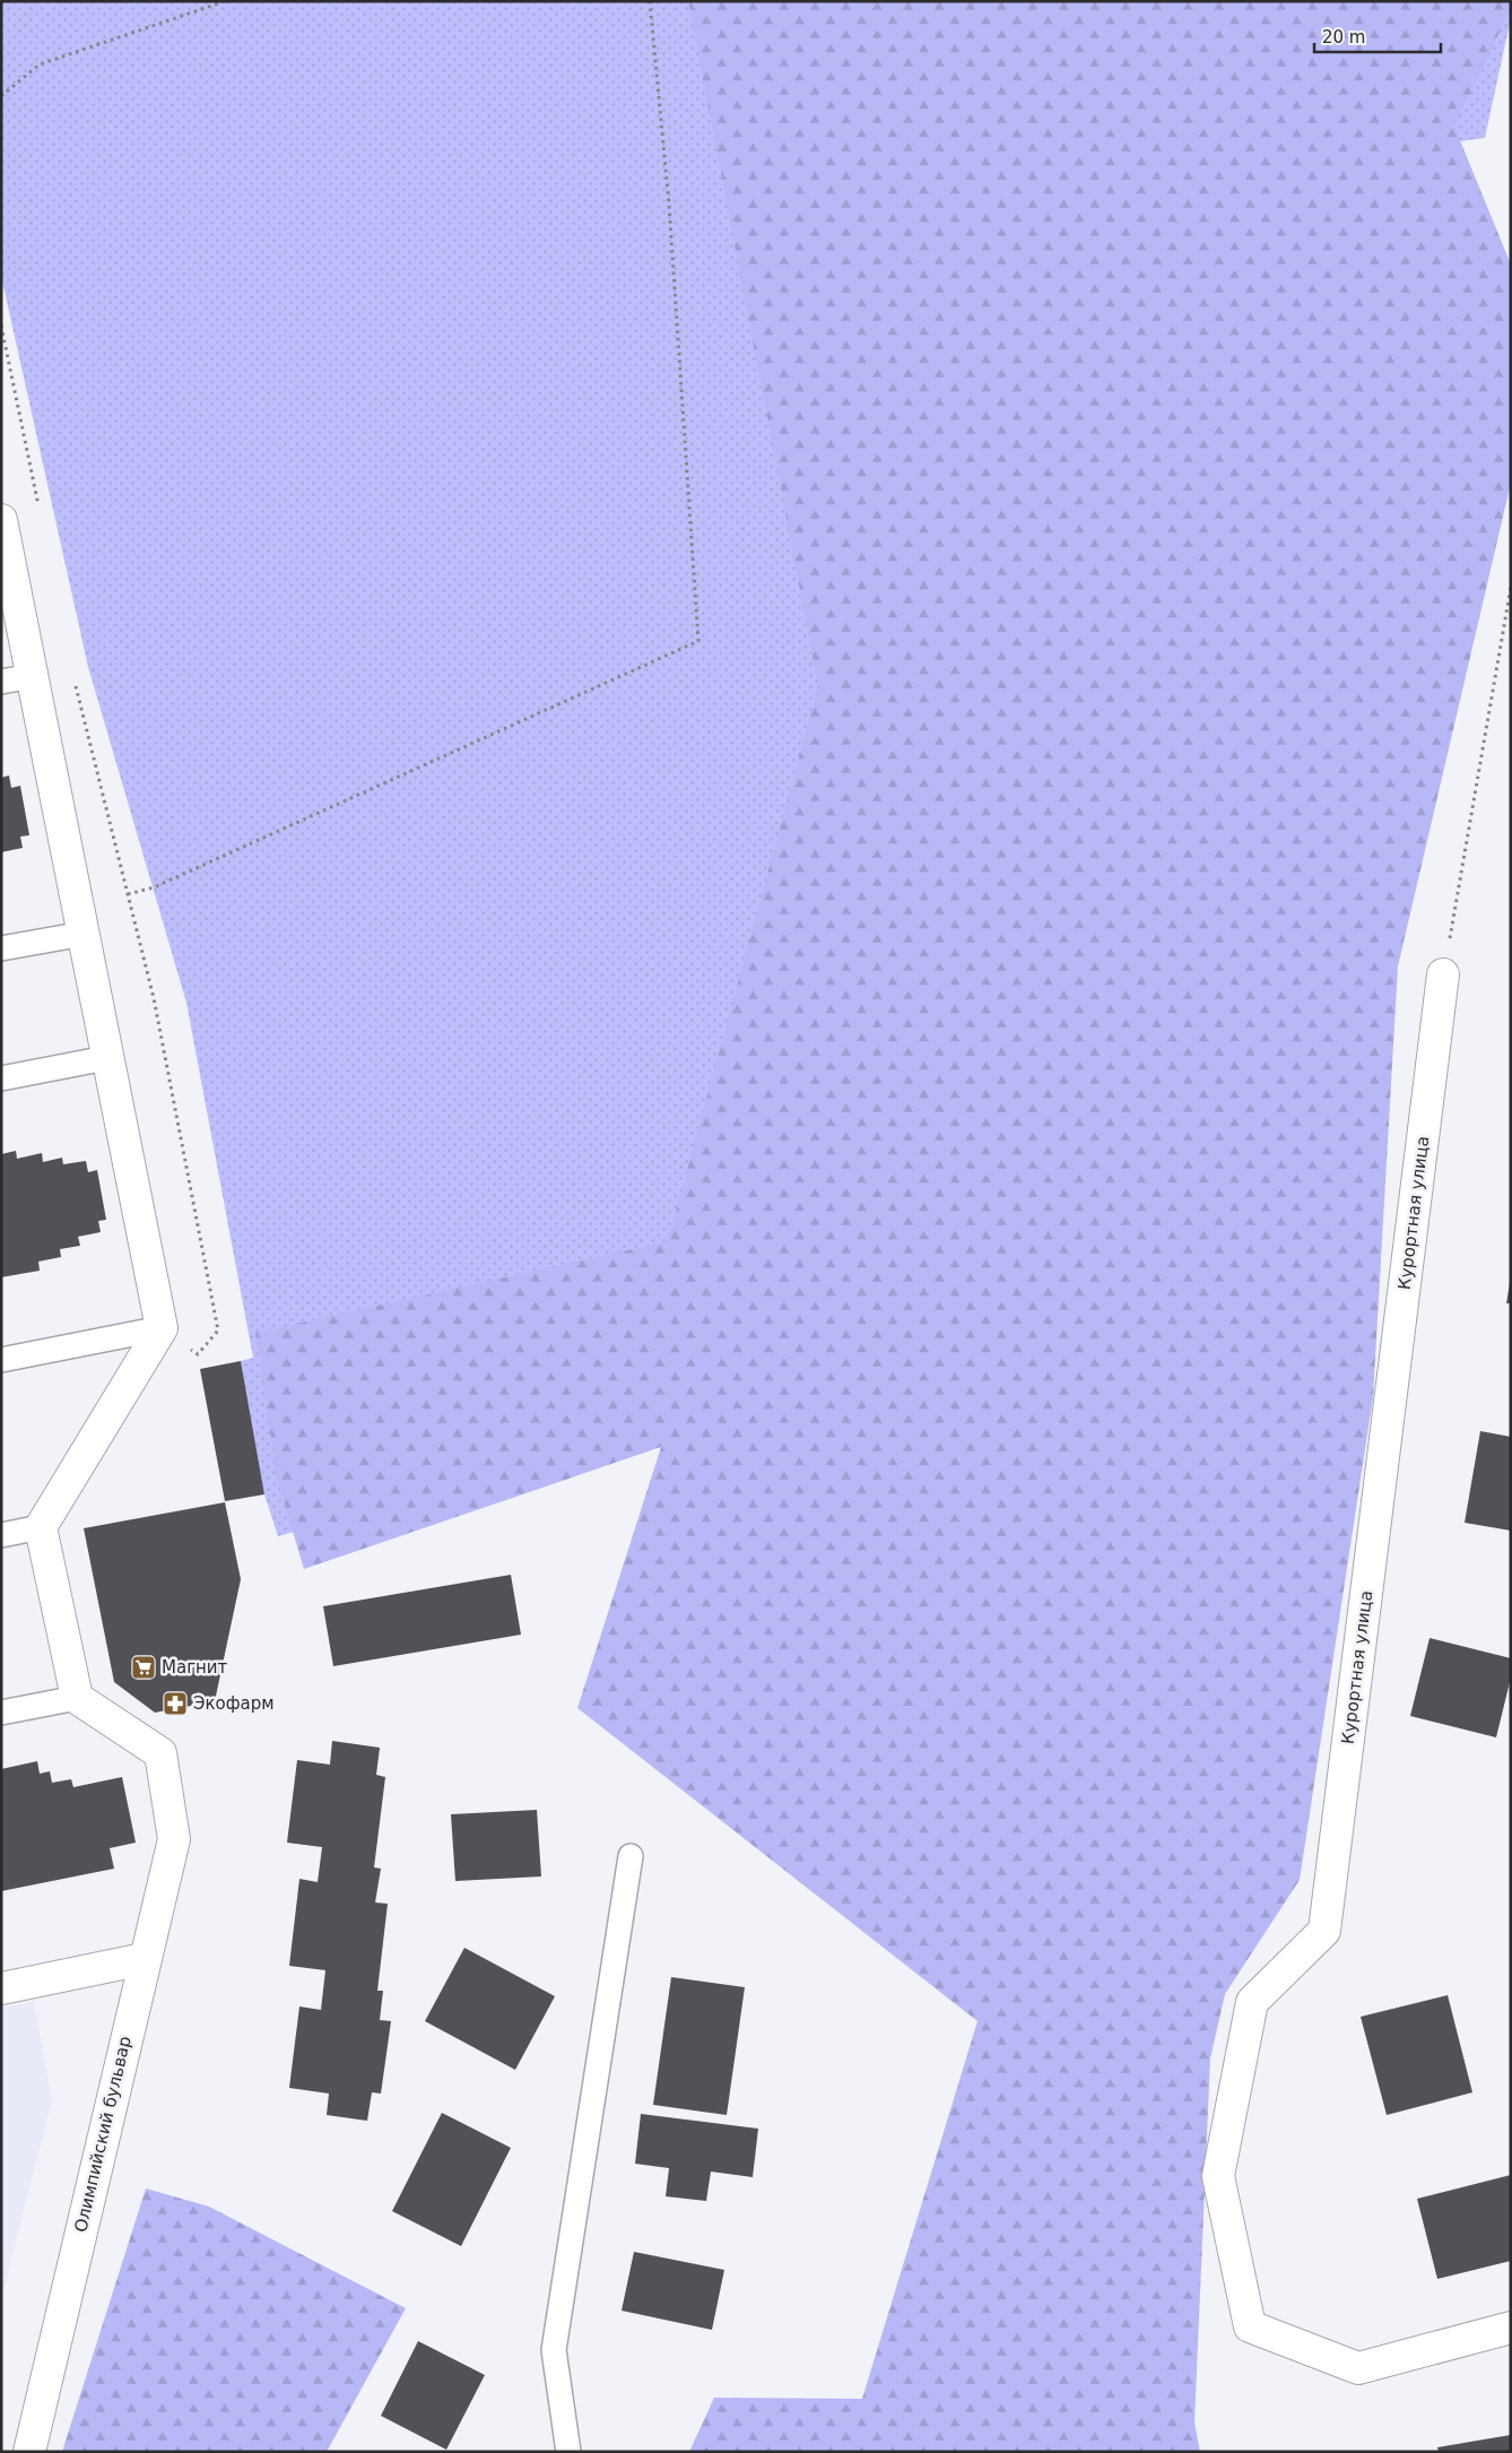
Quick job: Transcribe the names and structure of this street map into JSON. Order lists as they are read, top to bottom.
{
  "streets": {
    "street": ["Курортная улица", "Олимпийский бульвар"]
  },
  "places": {
    "supermarket": ["Магнит"],
    "pharmacy": ["Экофарм"]
  },
  "scale_bar": "20 m"
}
